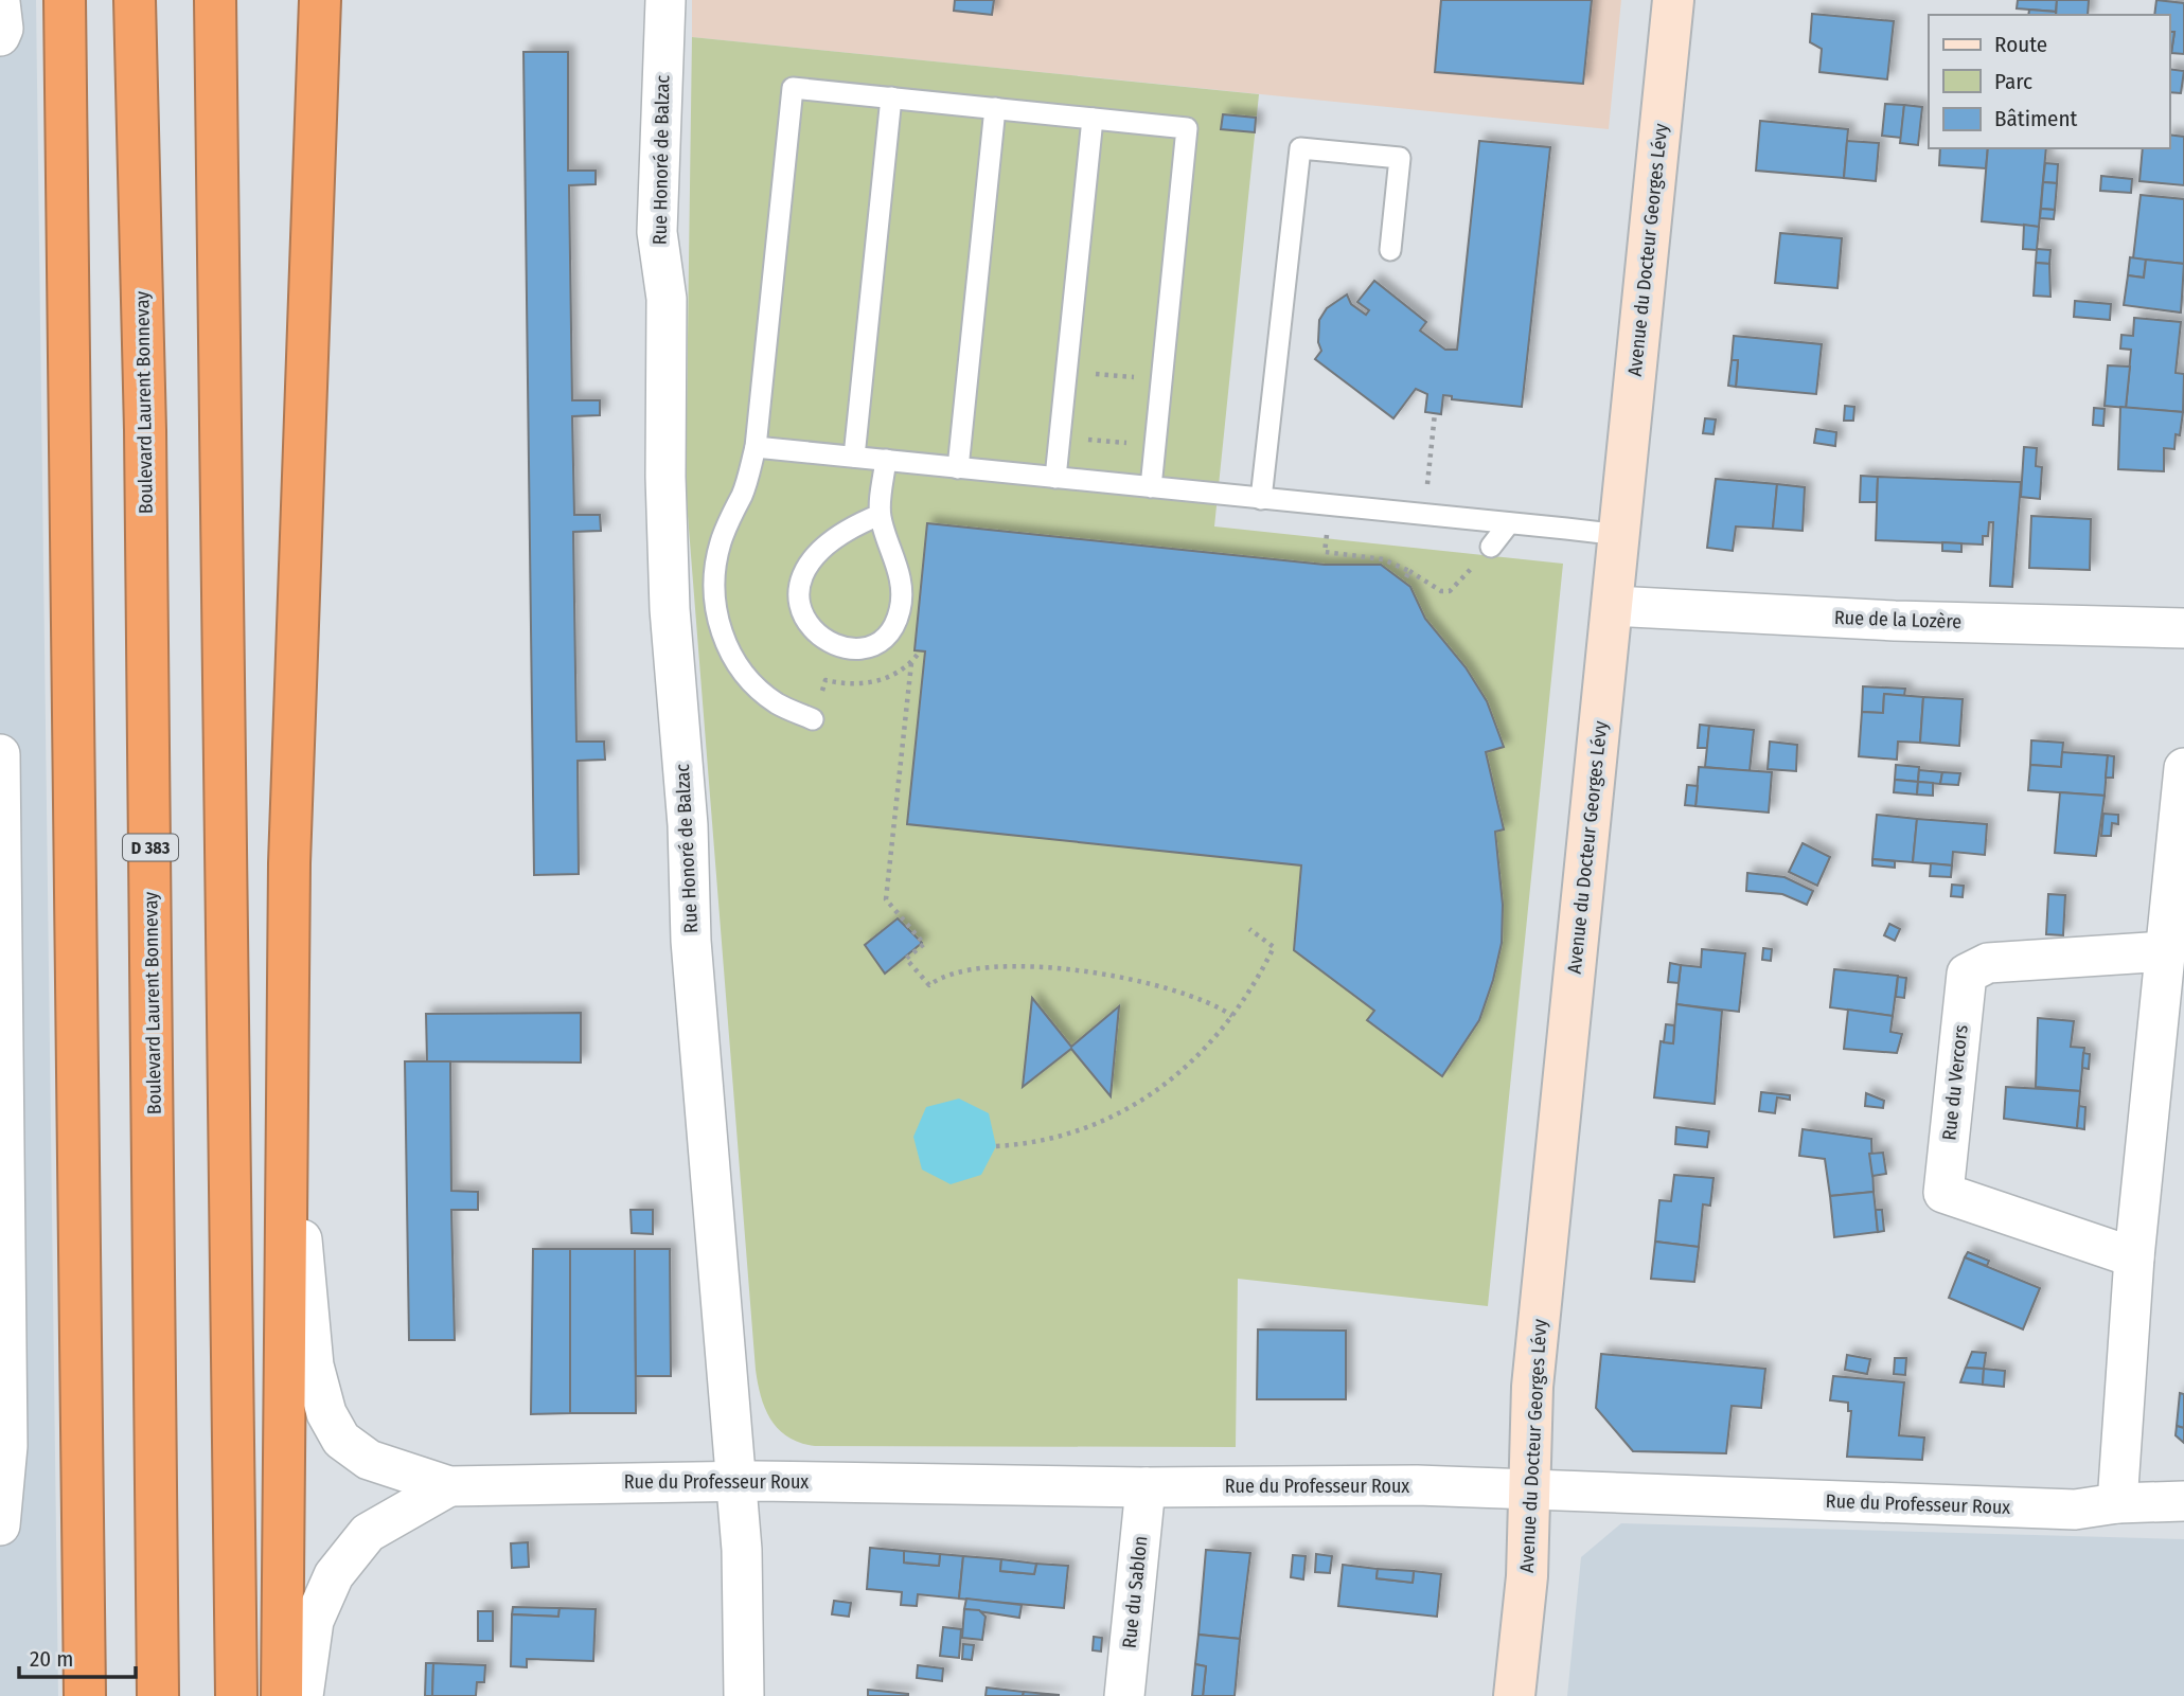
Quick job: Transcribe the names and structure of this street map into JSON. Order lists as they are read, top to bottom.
{
  "streets": {
    "highway": ["Boulevard Laurent Bonnevay", "D 383"],
    "street": [
      "Rue Honoré de Balzac",
      "Avenue du Docteur Georges Lévy",
      "Rue de la Lozère",
      "Rue du Vercors",
      "Rue du Professeur Roux",
      "Rue du Sablon"
    ]
  },
  "crossings": [
    ["Rue Honoré de Balzac", "Rue du Professeur Roux"],
    ["Avenue du Docteur Georges Lévy", "Rue de la Lozère"],
    ["Avenue du Docteur Georges Lévy", "Rue du Professeur Roux"],
    ["Rue du Professeur Roux", "Rue du Sablon"]
  ],
  "legend": ["Route", "Parc", "Bâtiment"],
  "scale_bar": "20 m"
}
